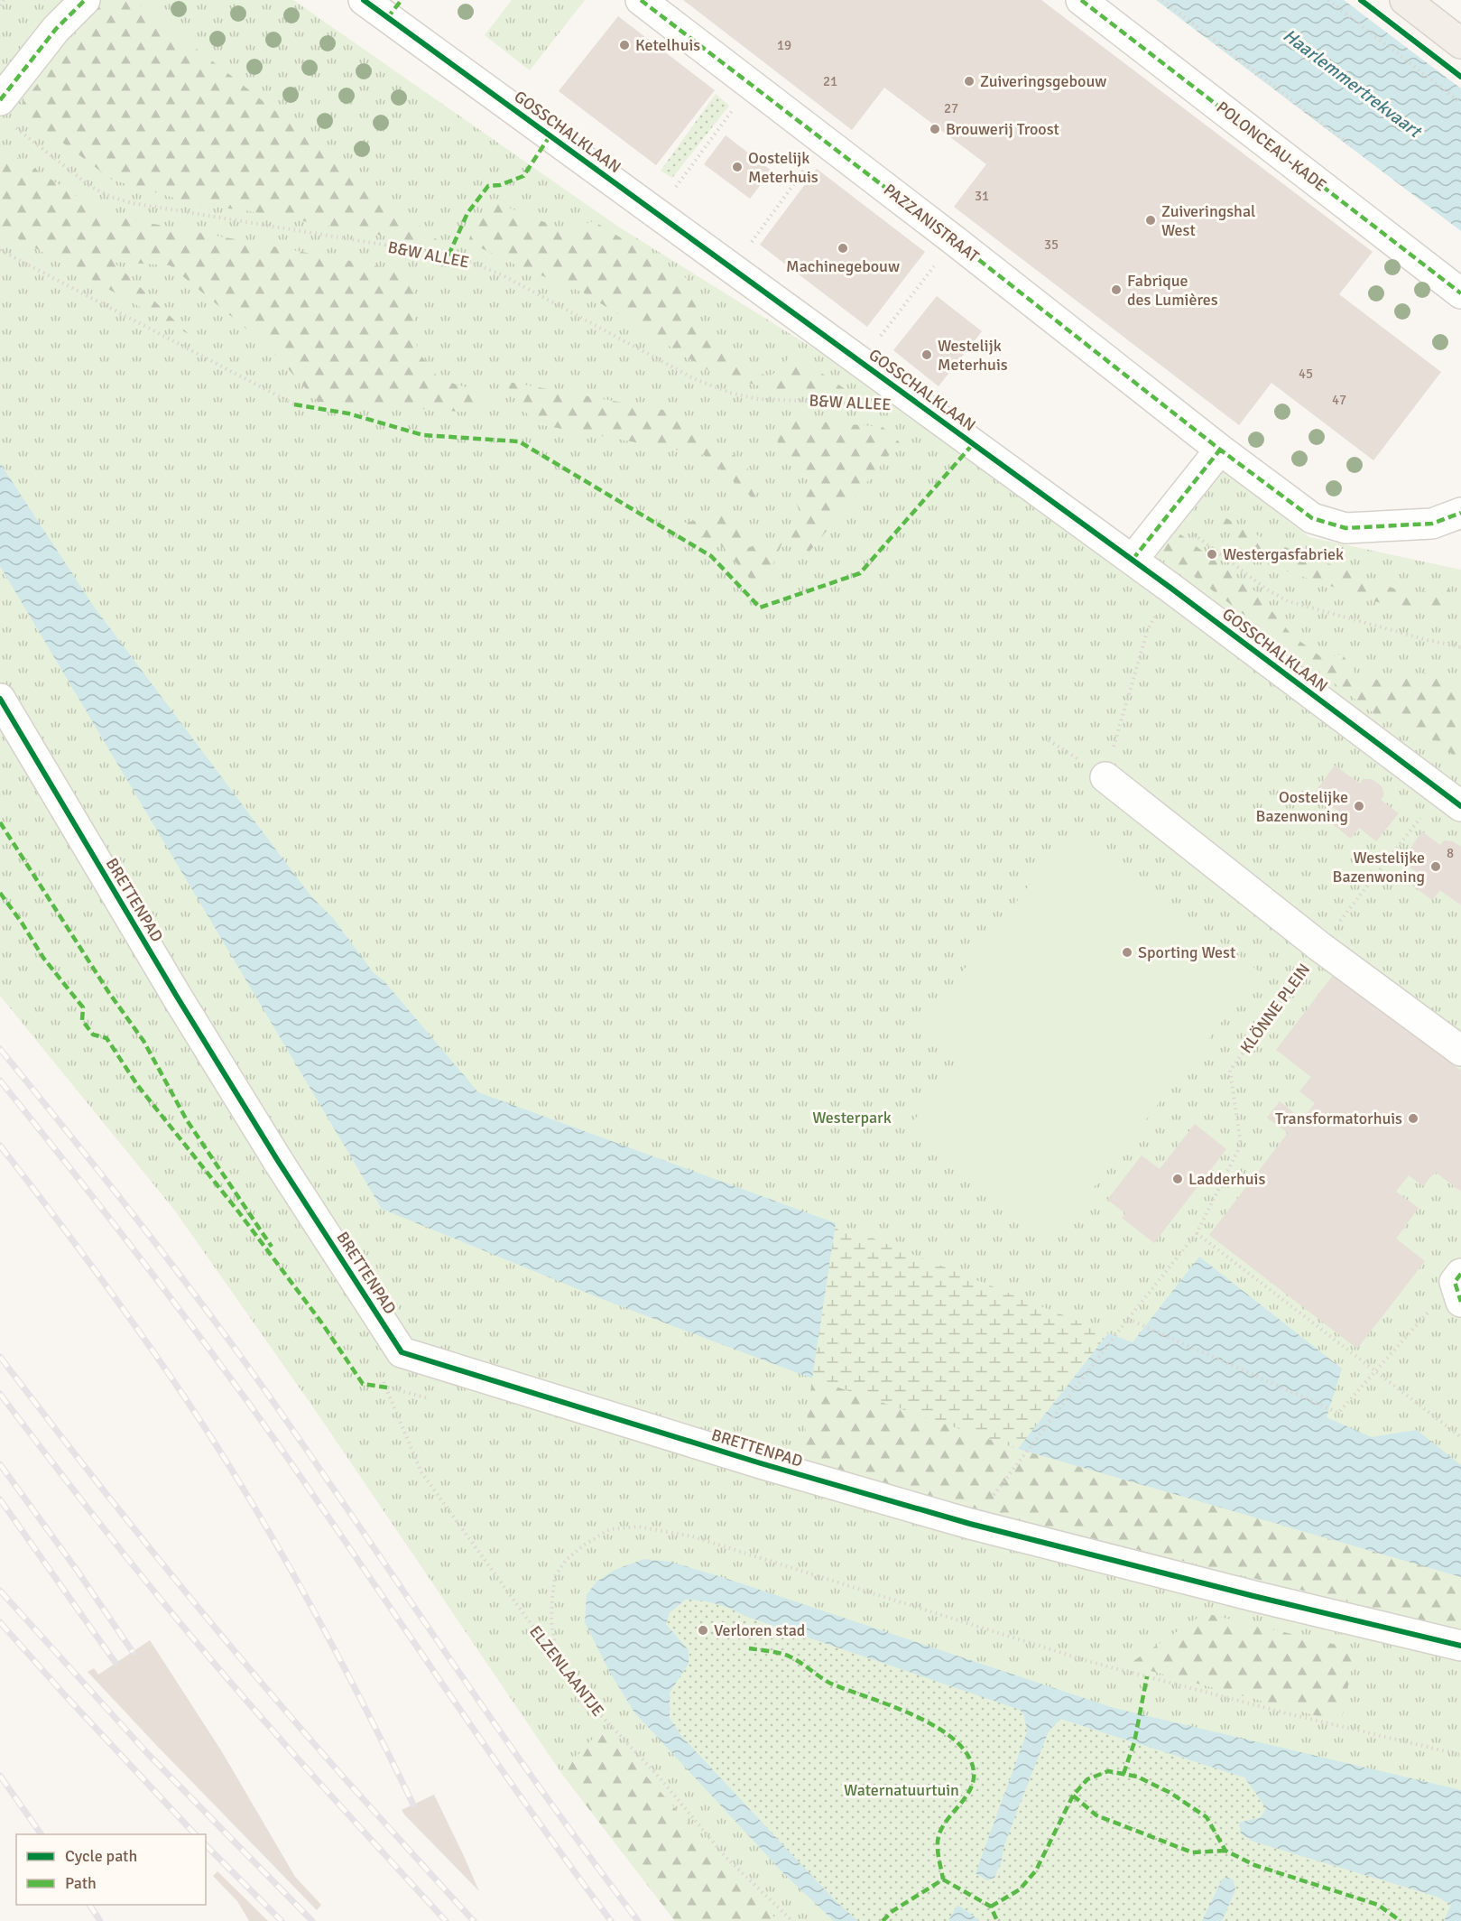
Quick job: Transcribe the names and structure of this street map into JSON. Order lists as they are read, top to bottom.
{
  "streets": {
    "street": [
      "GOSSCHALKLAAN",
      "POLONCEAU-KADE",
      "PAZZANISTRAAT",
      "BRETTENPAD",
      "KLÖNNE PLEIN"
    ],
    "path": ["ELZENLAANTJE"],
    "cycle path": ["B&W ALLEE"]
  },
  "water": ["Haarlemmertrekvaart"],
  "parks": ["Westerpark", "Waternatuurtuin"],
  "places": [
    "Ketelhuis",
    "Zuiveringsgebouw",
    "Brouwerij Troost",
    "Oostelijk Meterhuis",
    "Zuiveringshal West",
    "Machinegebouw",
    "Fabrique des Lumières",
    "Westelijk Meterhuis",
    "Westergasfabriek",
    "Oostelijke Bazenwoning",
    "Westelijke Bazenwoning",
    "Sporting West",
    "Transformatorhuis",
    "Ladderhuis",
    "Verloren stad"
  ],
  "house_numbers": [
    "19",
    "21",
    "27",
    "31",
    "35",
    "45",
    "47",
    "8"
  ],
  "legend": ["Cycle path", "Path"]
}
